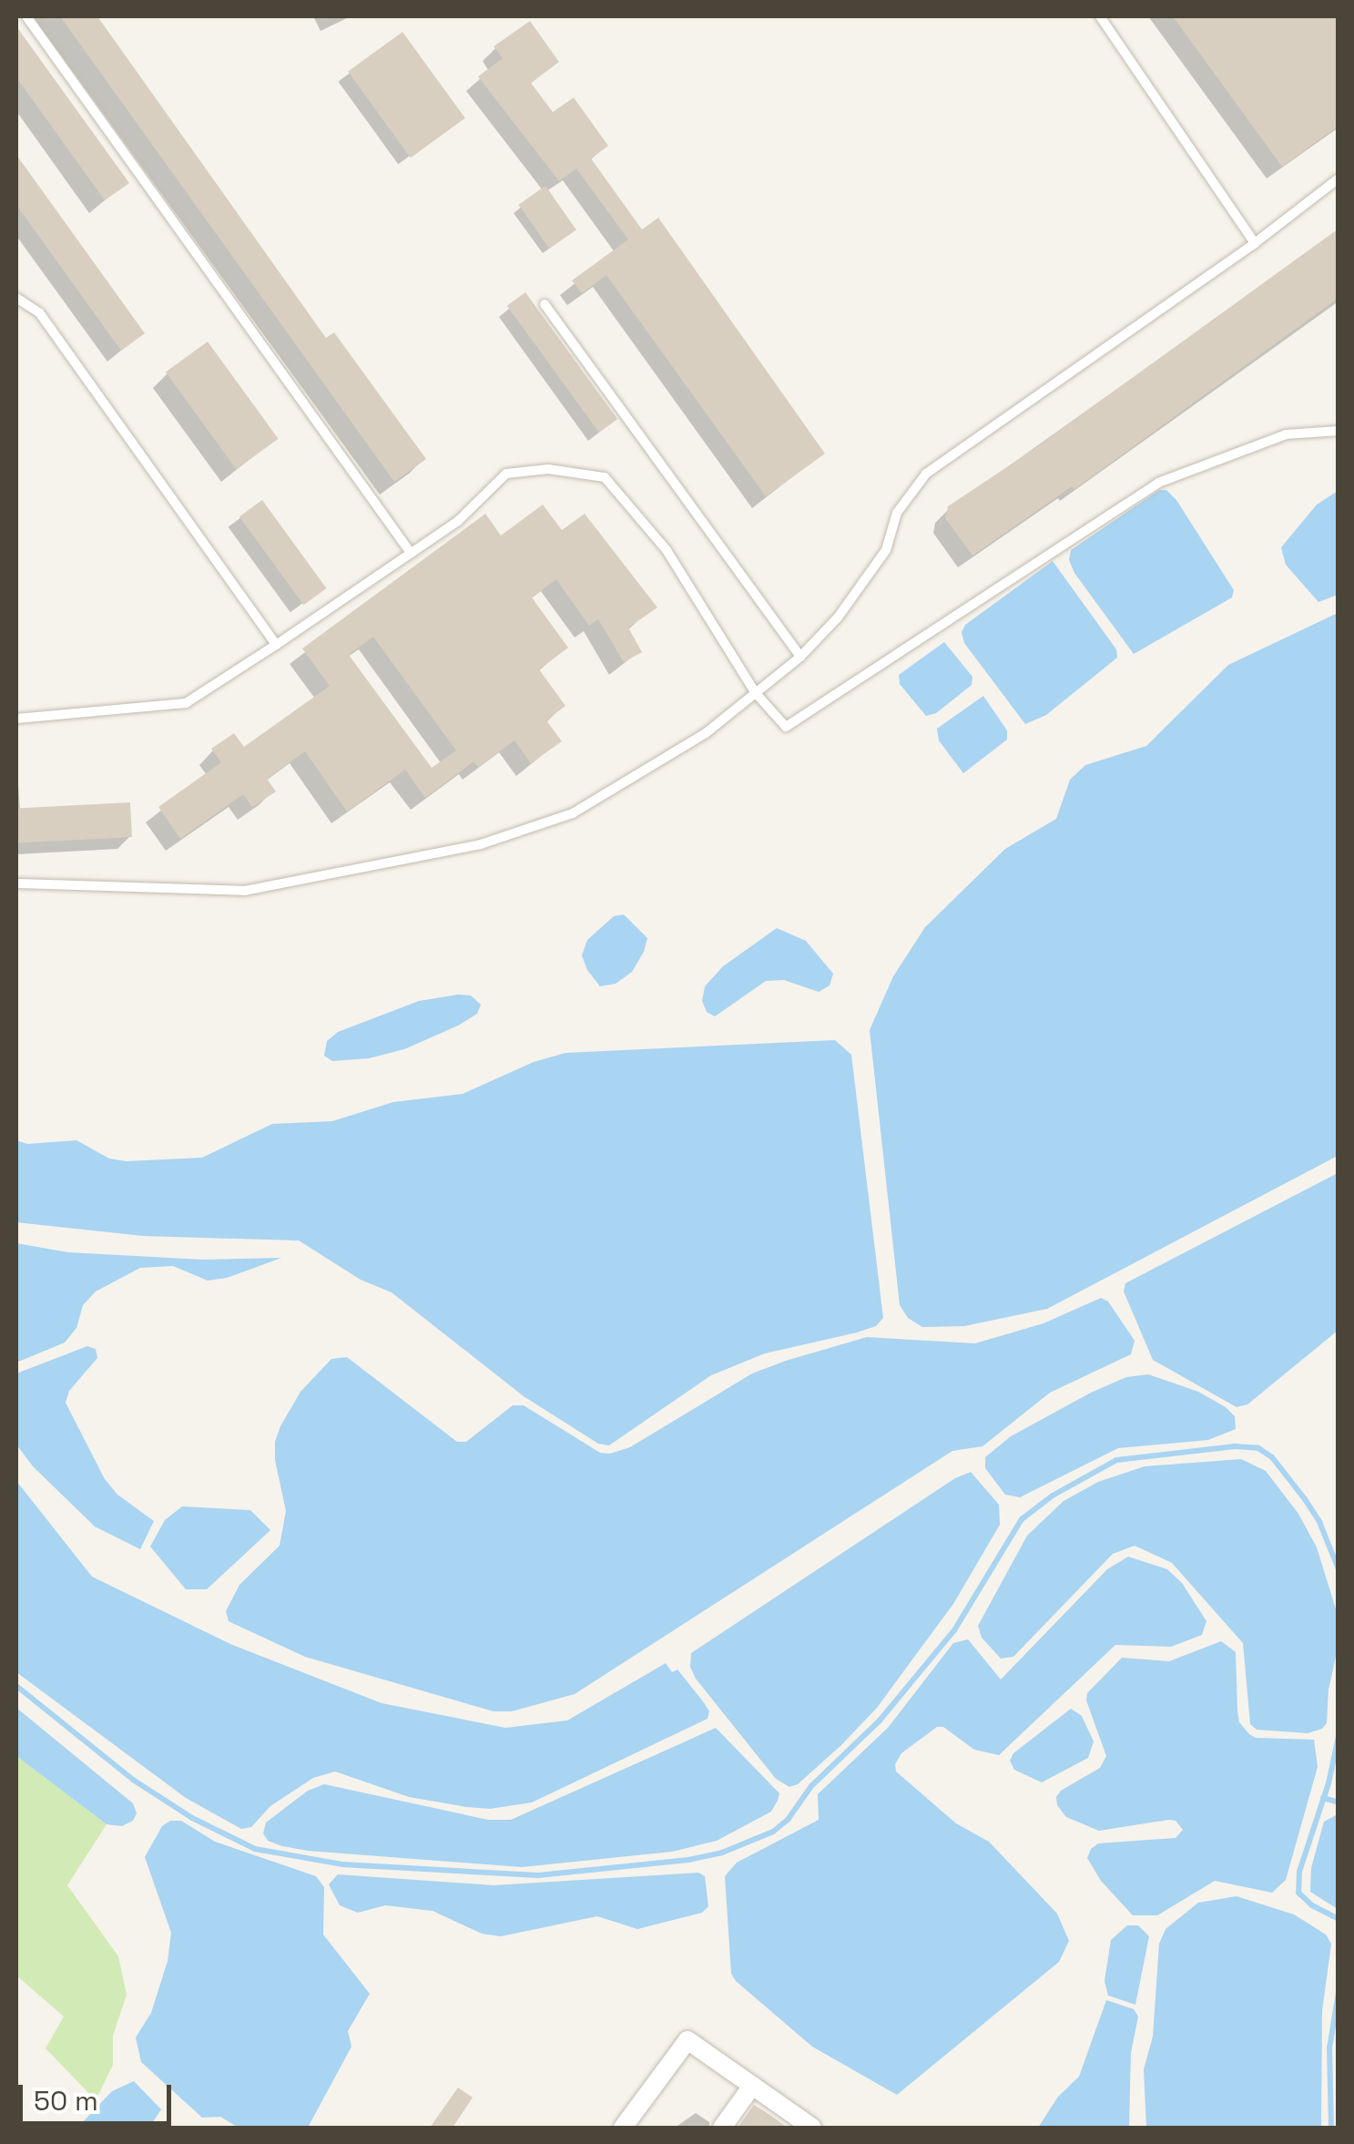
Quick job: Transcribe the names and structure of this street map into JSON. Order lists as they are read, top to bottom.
{
  "scale_bar": "50 m"
}
